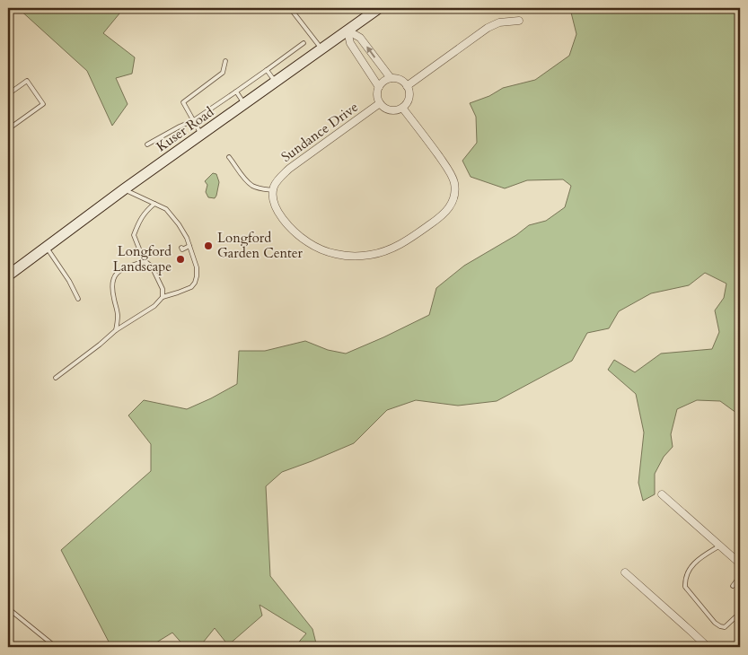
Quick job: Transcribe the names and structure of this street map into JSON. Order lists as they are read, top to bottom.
{
  "streets": {
    "street": ["Kuser Road", "Sundance Drive"]
  },
  "crossings": [
    ["Kuser Road", "Sundance Drive"]
  ],
  "places": ["Longford Garden Center", "Longford Landscape"]
}
